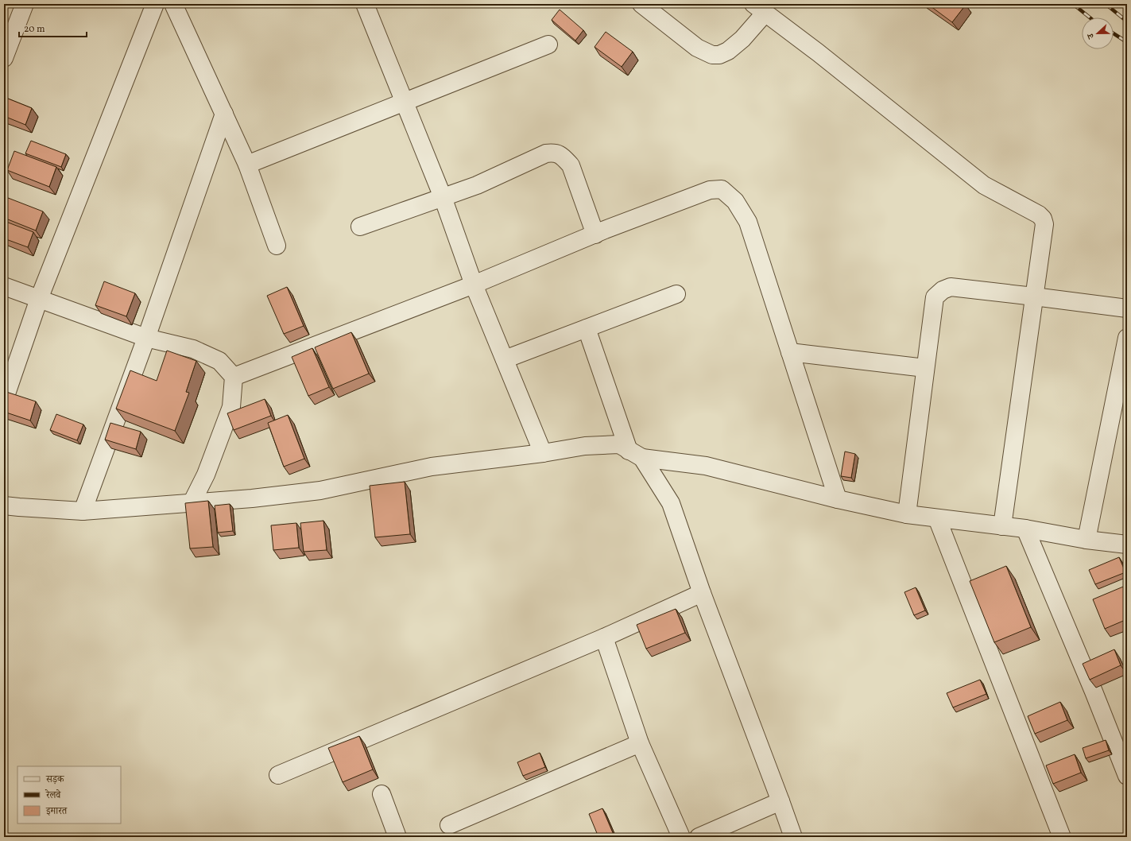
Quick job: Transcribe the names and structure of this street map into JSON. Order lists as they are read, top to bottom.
{
  "legend": ["सड़क", "रेलवे", "इमारत"],
  "scale_bar": "20 m",
  "north": "left"
}
